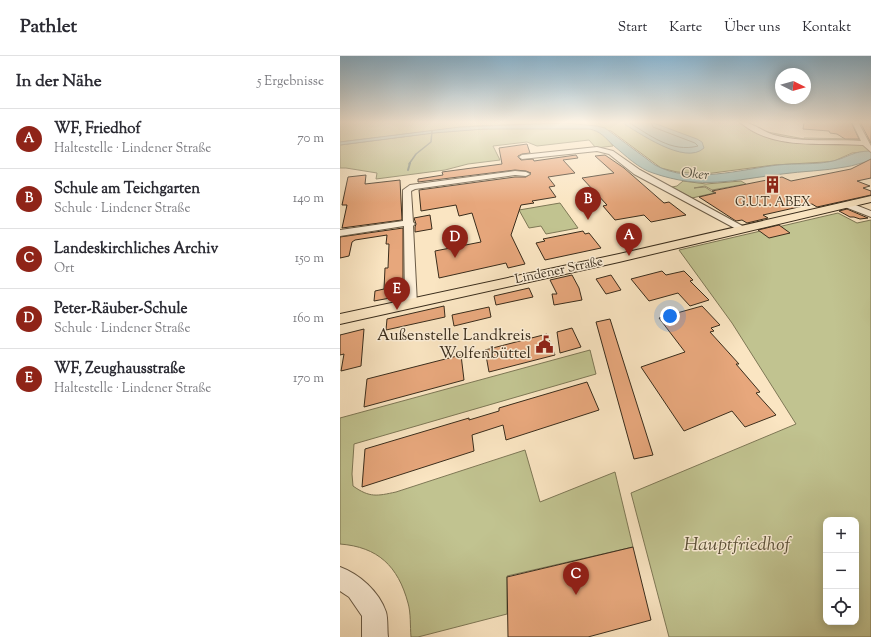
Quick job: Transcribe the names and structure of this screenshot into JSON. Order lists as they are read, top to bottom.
{
  "streets": {
    "main road": ["Lindener Straße"]
  },
  "water": ["Oker"],
  "parks": ["Hauptfriedhof"],
  "places": {
    "building": ["G.U.T. ABEX"],
    "public building": ["Außenstelle Landkreis Wolfenbüttel"]
  },
  "north": "right",
  "page": {
    "header": "Pathlet",
    "nav": [
      "Start",
      "Karte",
      "Über uns",
      "Kontakt"
    ],
    "heading": ["In der Nähe", "5 Ergebnisse"],
    "list": [
      {
        "mark": "A",
        "name": "WF, Friedhof",
        "note": "Haltestelle · Lindener Straße",
        "value": "70 m"
      },
      {
        "mark": "B",
        "name": "Schule am Teichgarten",
        "note": "Schule · Lindener Straße",
        "value": "140 m"
      },
      {
        "mark": "C",
        "name": "Landeskirchliches Archiv",
        "note": "Ort",
        "value": "150 m"
      },
      {
        "mark": "D",
        "name": "Peter-Räuber-Schule",
        "note": "Schule · Lindener Straße",
        "value": "160 m"
      },
      {
        "mark": "E",
        "name": "WF, Zeughausstraße",
        "note": "Haltestelle · Lindener Straße",
        "value": "170 m"
      }
    ],
    "pins": [
      "B",
      "A",
      "D",
      "E",
      "C"
    ],
    "map_buttons": ["+", "−"]
  }
}
